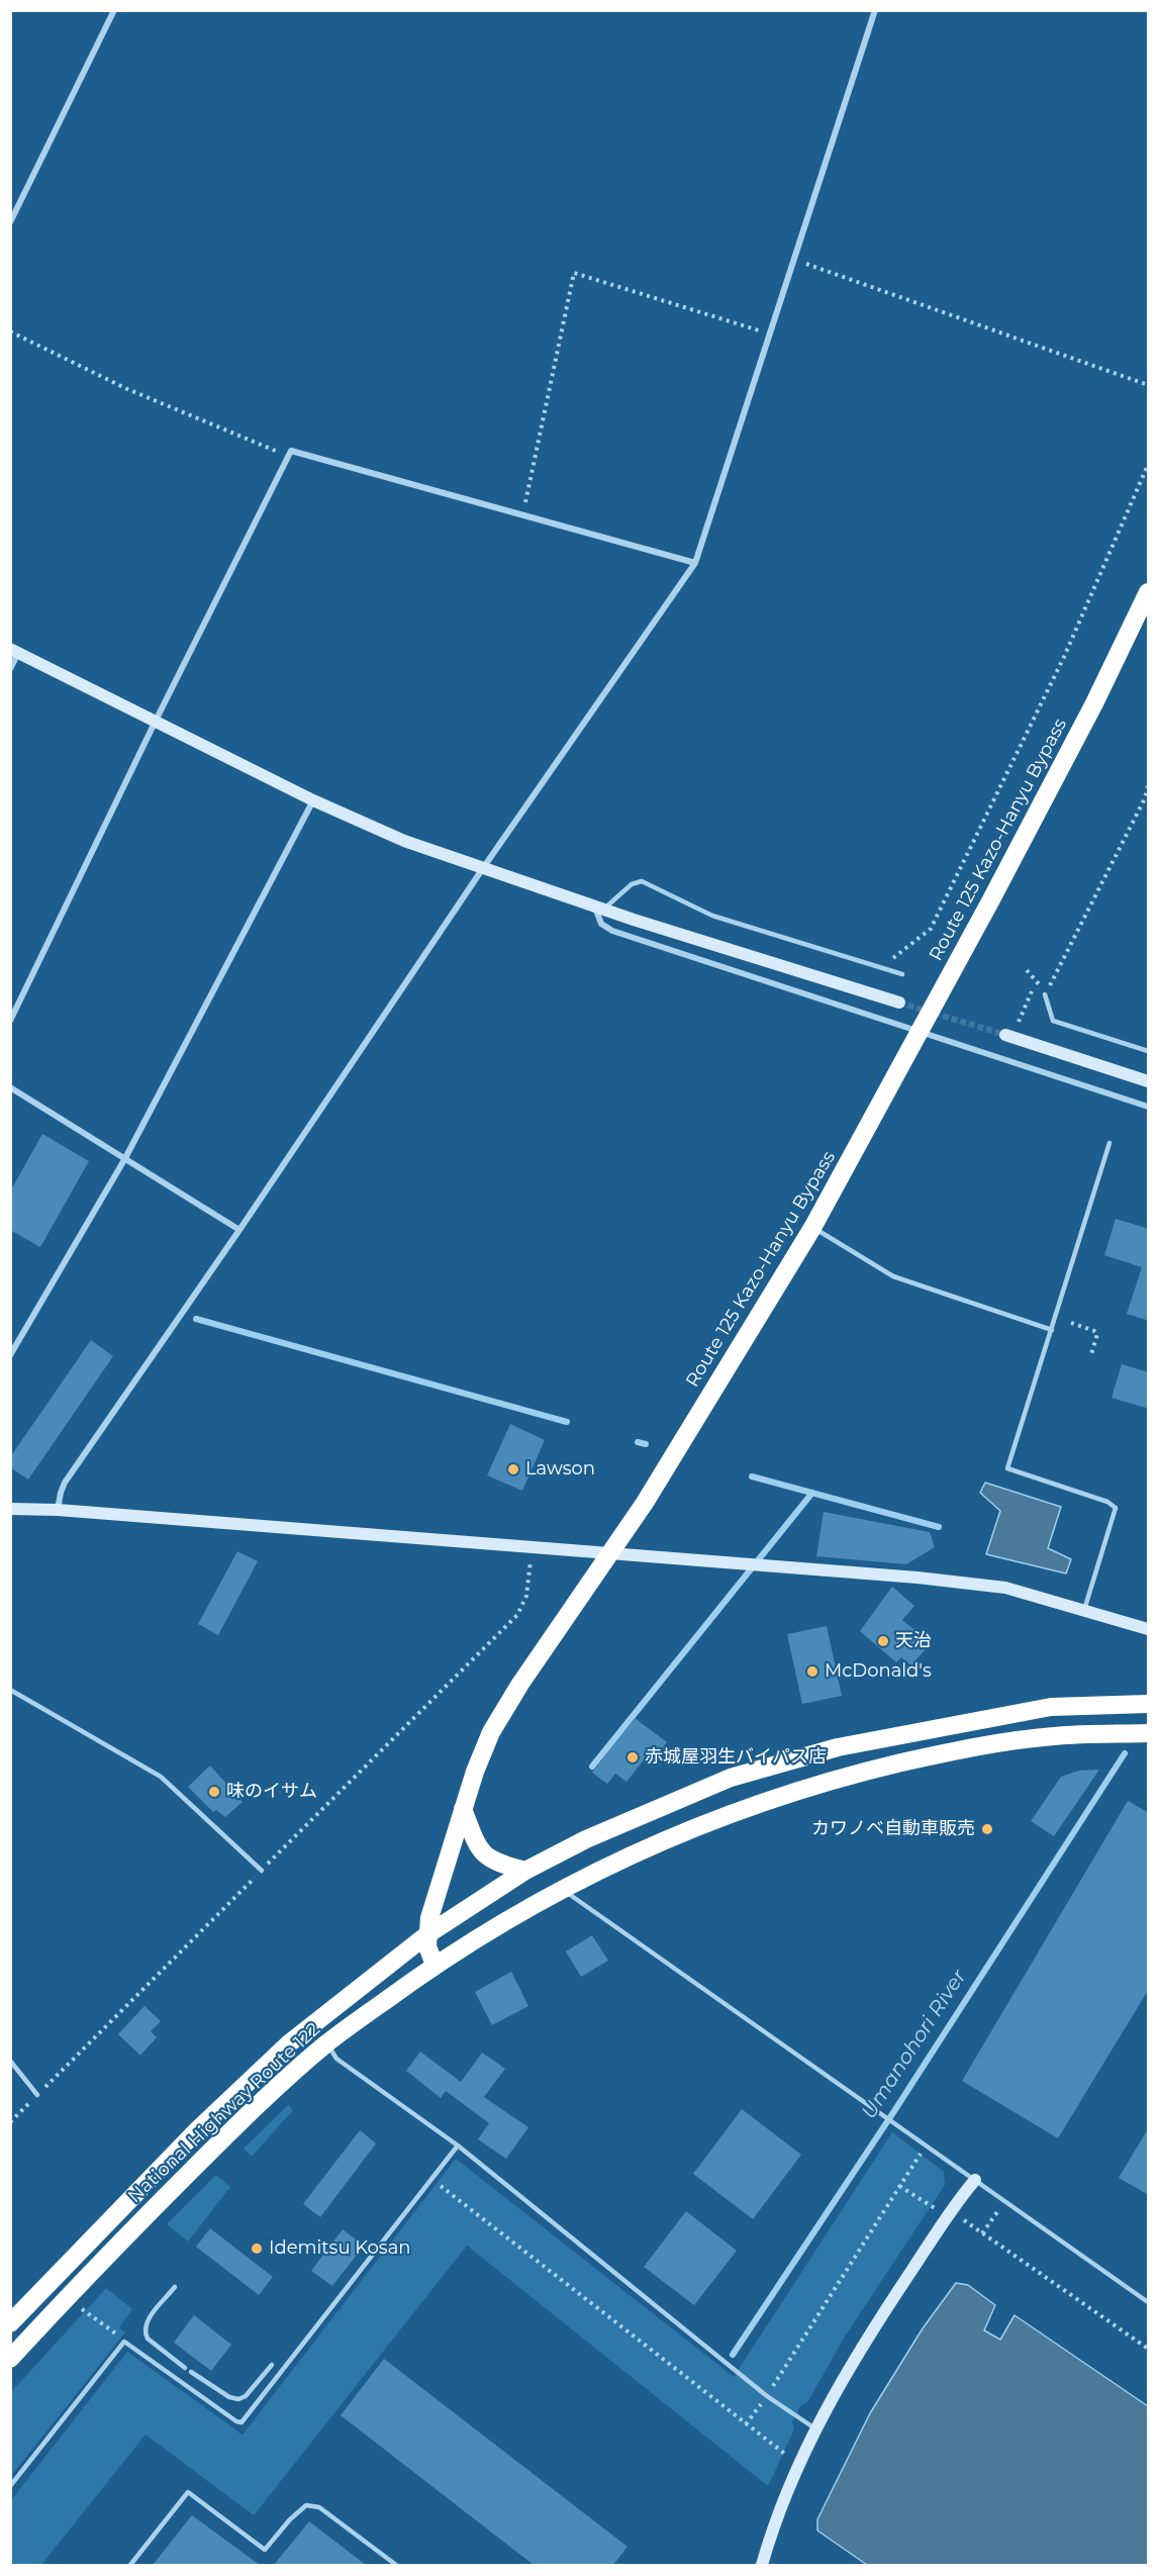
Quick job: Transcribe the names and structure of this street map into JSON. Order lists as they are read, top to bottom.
{
  "streets": {
    "highway": ["Route 125 Kazo-Hanyu Bypass", "National Highway Route 122"]
  },
  "crossings": [
    ["Route 125 Kazo-Hanyu Bypass", "National Highway Route 122"]
  ],
  "water": ["Umanohori River"],
  "places": [
    "Lawson",
    "天治",
    "McDonald's",
    "赤城屋羽生バイパス店",
    "味のイサム",
    "カワノベ自動車販売",
    "Idemitsu Kosan"
  ]
}
